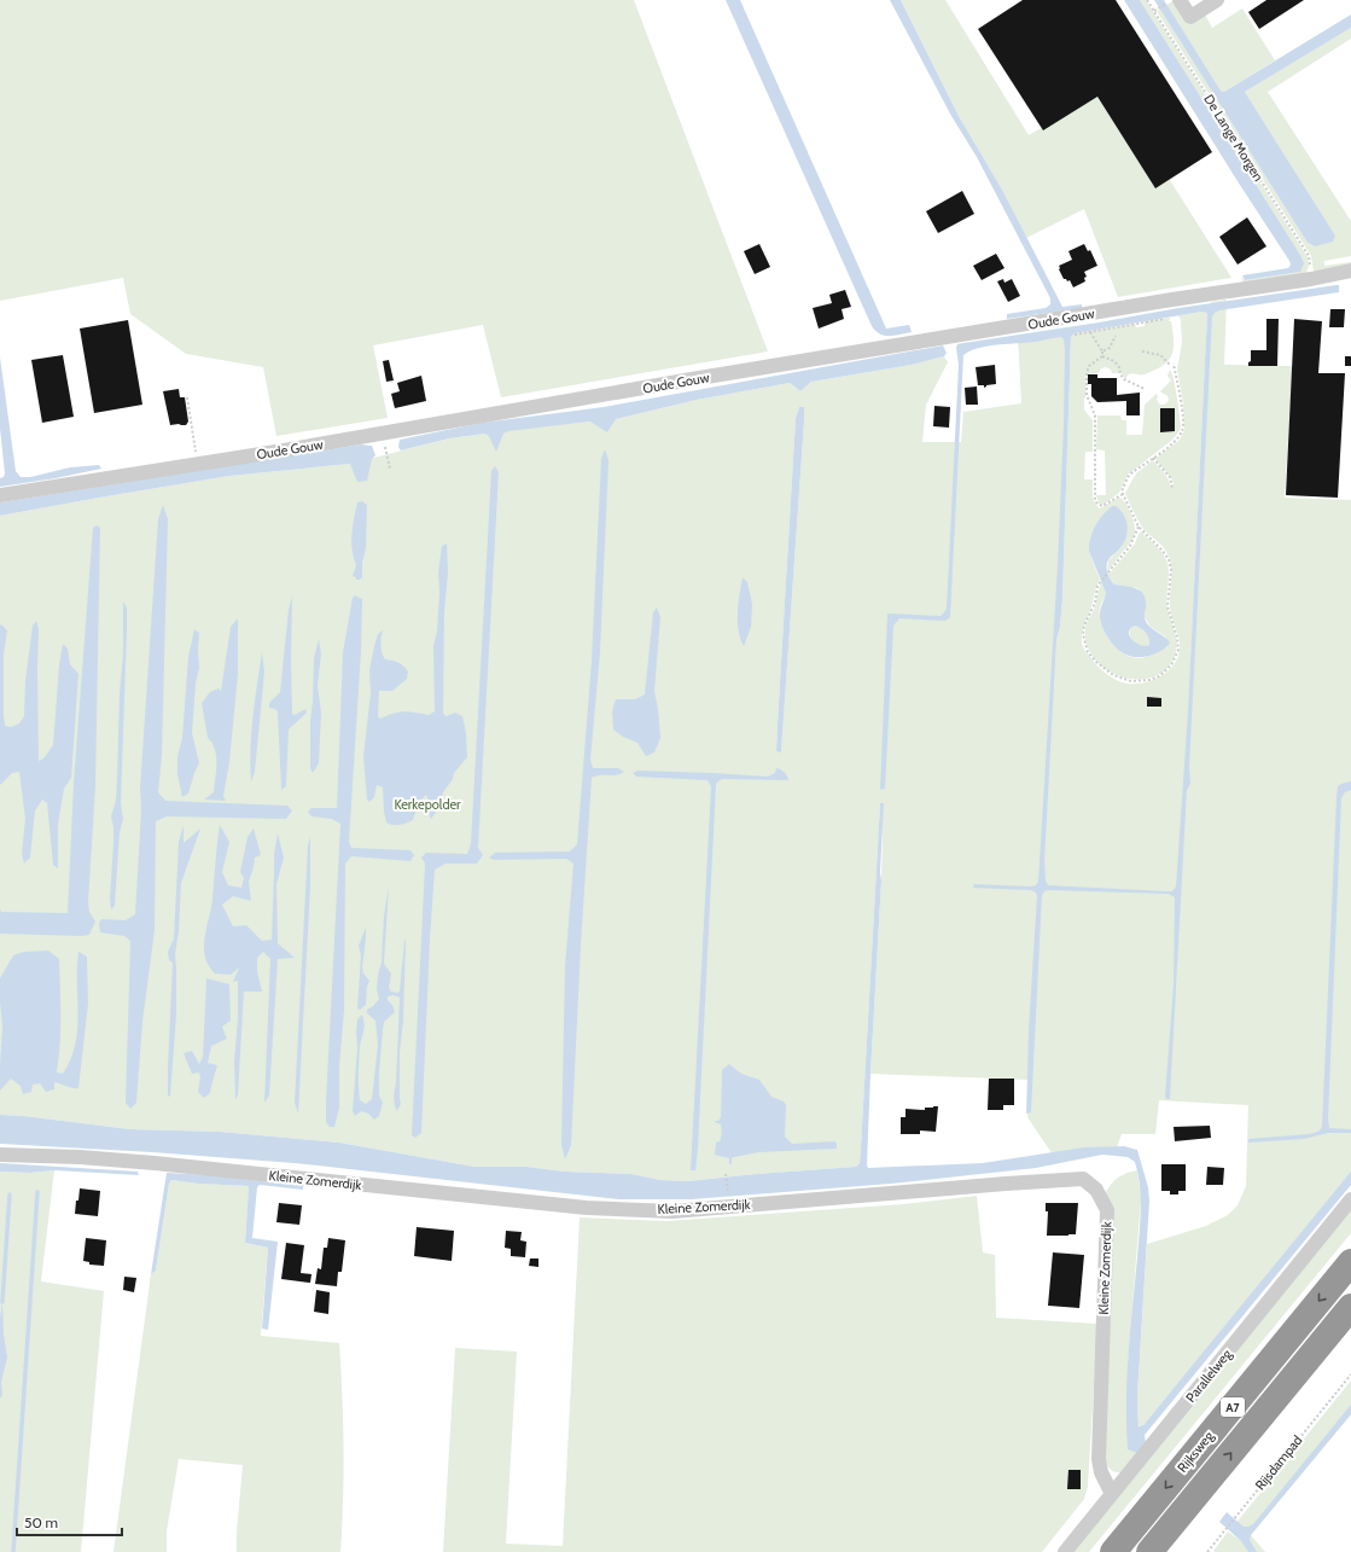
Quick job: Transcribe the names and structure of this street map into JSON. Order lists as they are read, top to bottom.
{
  "streets": {
    "highway": ["A7", "Rijksweg"],
    "street": ["Oude Gouw", "Kleine Zomerdijk", "Parallelweg"],
    "path": ["De Lange Morgen", "Rijsdampad"]
  },
  "crossings": [
    ["De Lange Morgen", "Oude Gouw"],
    ["Kleine Zomerdijk", "Parallelweg"]
  ],
  "parks": ["Kerkepolder"],
  "scale_bar": "50 m"
}
